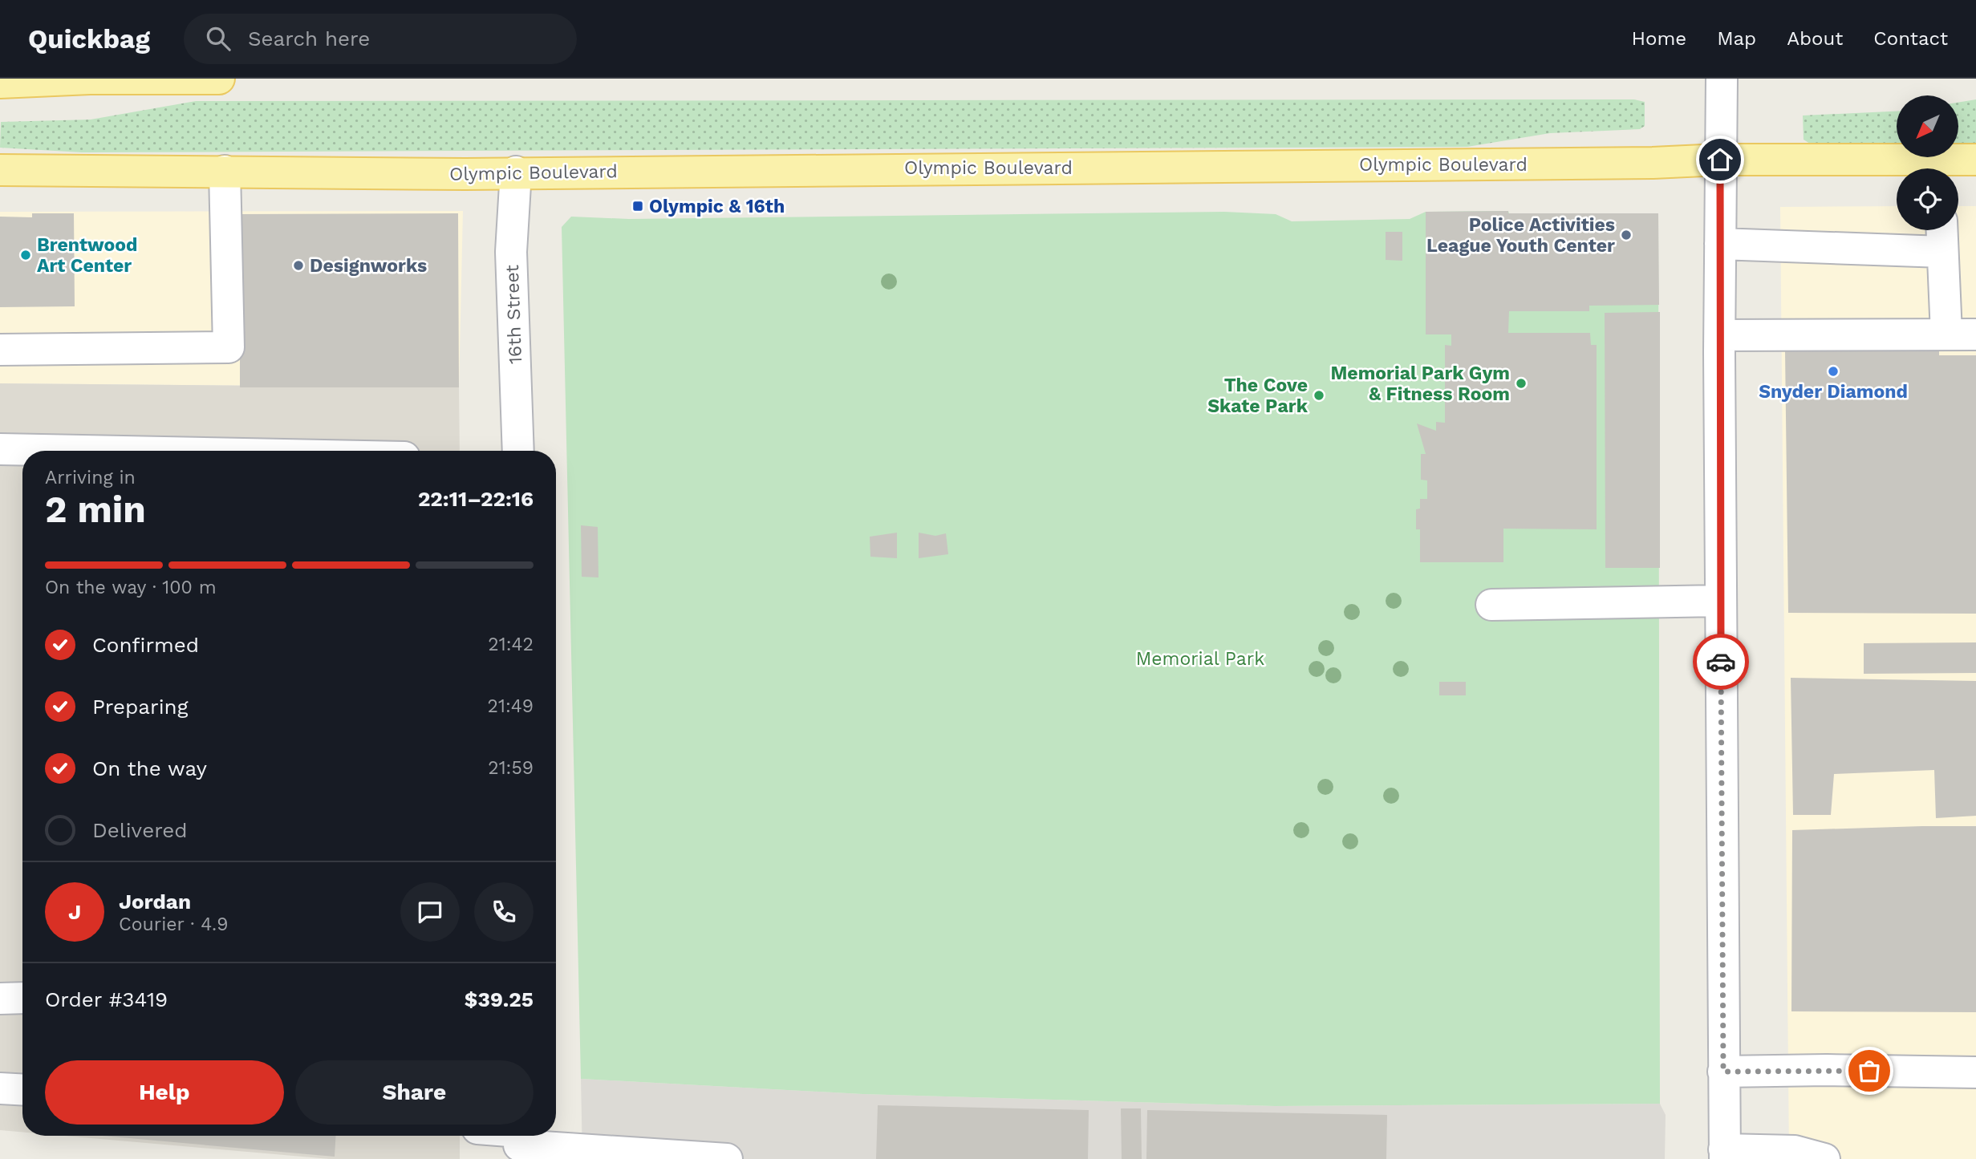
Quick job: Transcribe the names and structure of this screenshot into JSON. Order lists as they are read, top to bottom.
{
  "streets": {
    "main road": ["Olympic Boulevard"],
    "street": ["16th Street"]
  },
  "crossings": [
    ["Olympic Boulevard", "16th Street"]
  ],
  "parks": ["Memorial Park"],
  "places": {
    "transit": ["Olympic & 16th"],
    "other": [
      "Police Activities League Youth Center",
      "Brentwood Art Center",
      "Designworks",
      "Snyder Diamond",
      "Memorial Park Gym & Fitness Room",
      "The Cove Skate Park"
    ]
  },
  "north": "bottom left",
  "page": {
    "header": "Quickbag",
    "search": "Search here",
    "nav": [
      "Home",
      "Map",
      "About",
      "Contact"
    ],
    "heading": ["2 min", "Arriving in", "22:11–22:16"],
    "panel": [
      "Jordan",
      "Courier · 4.9",
      "Order #3419",
      "$39.25"
    ],
    "bar": "On the way · 100 m",
    "list": [
      ["Confirmed", "21:42"],
      ["Preparing", "21:49"],
      ["On the way", "21:59"],
      "Delivered"
    ],
    "round": "J",
    "buttons": ["Help", "Share"]
  }
}
